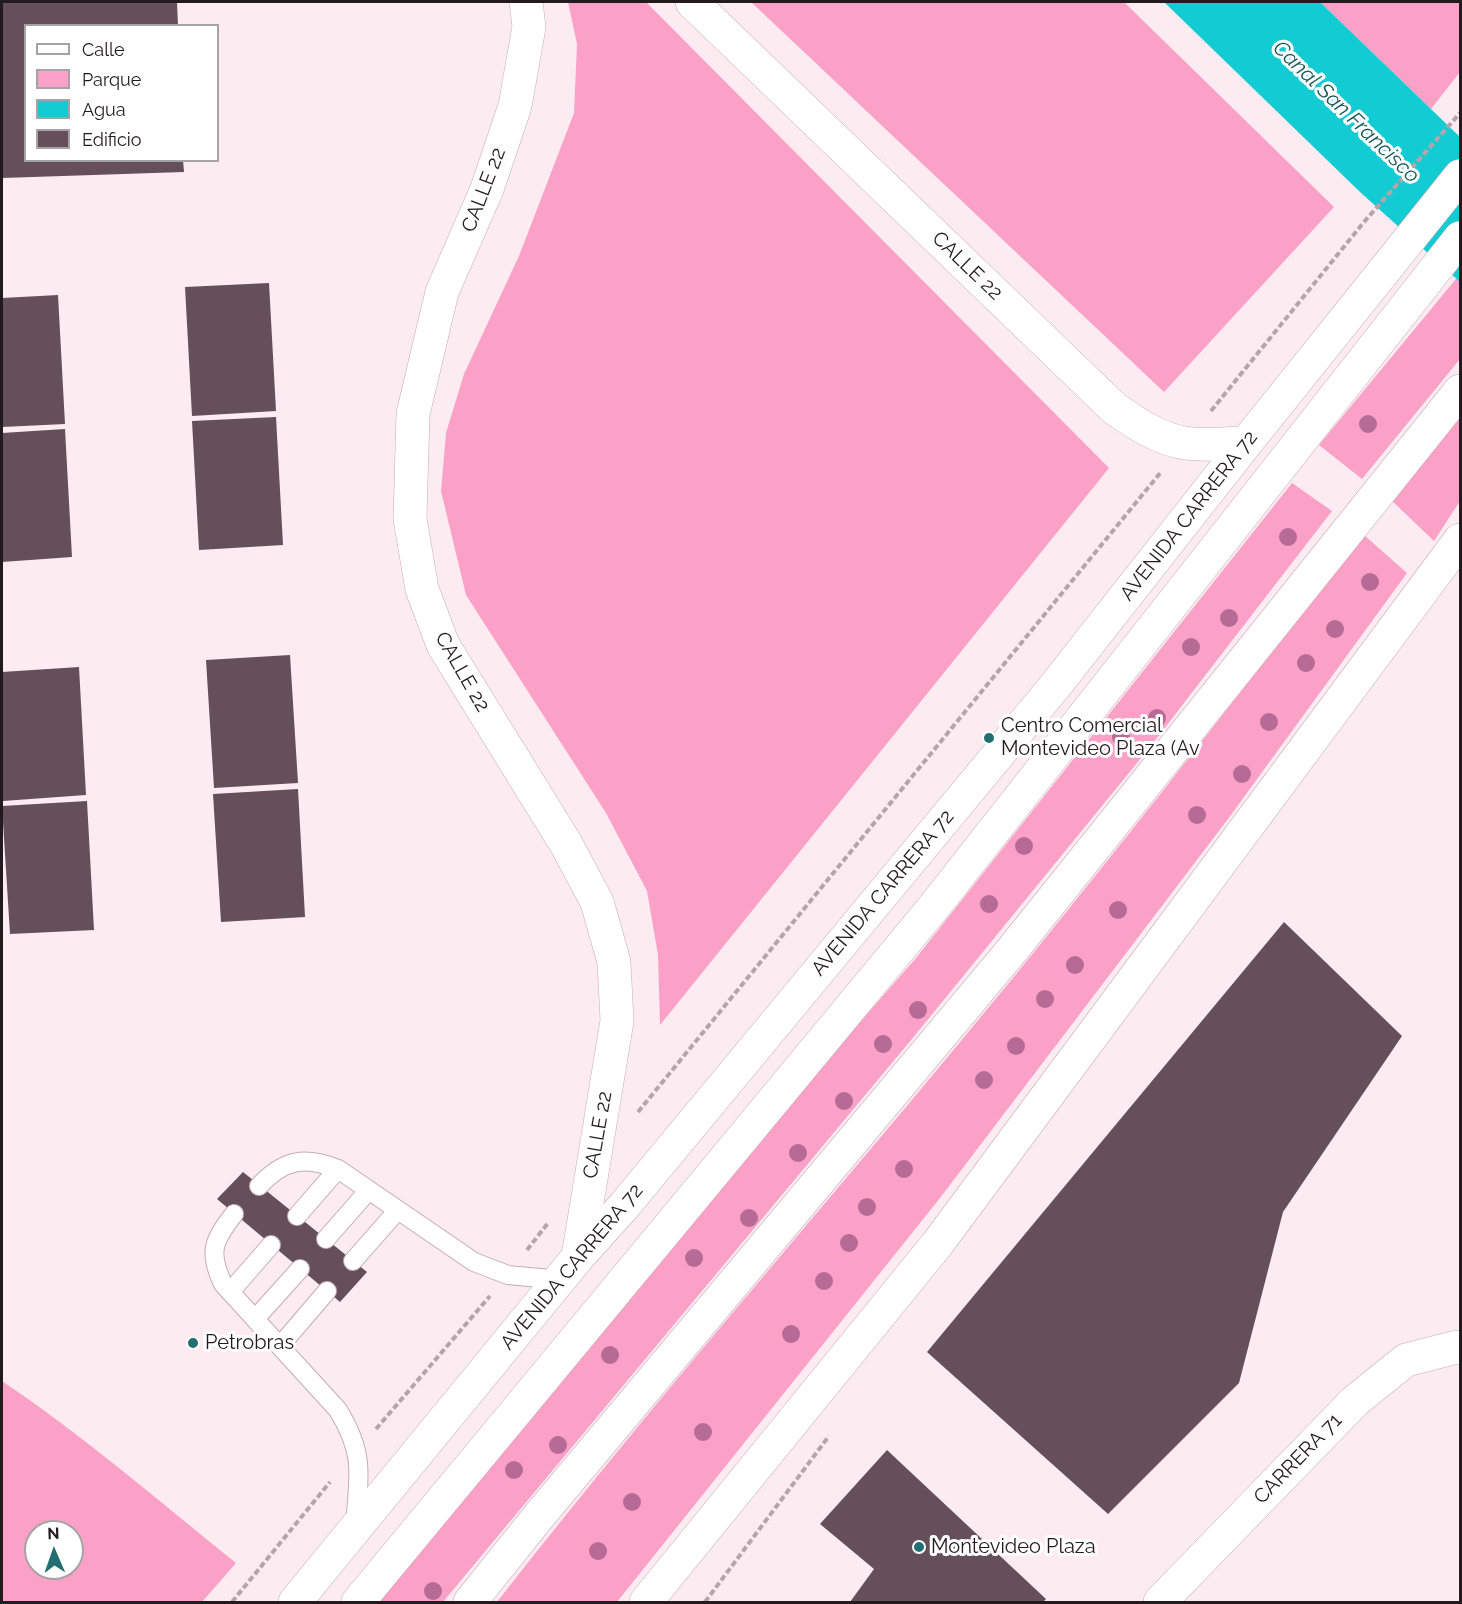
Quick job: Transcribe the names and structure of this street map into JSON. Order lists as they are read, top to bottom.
{
  "streets": {
    "main road": ["CALLE 22", "AVENIDA CARRERA 72", "CARRERA 71"]
  },
  "crossings": [
    ["CALLE 22", "AVENIDA CARRERA 72"]
  ],
  "water": ["Canal San Francisco"],
  "places": ["Centro Comercial Montevideo Plaza (Av", "Petrobras", "Montevideo Plaza"],
  "legend": [
    "Calle",
    "Parque",
    "Agua",
    "Edificio"
  ],
  "north": "top"
}
